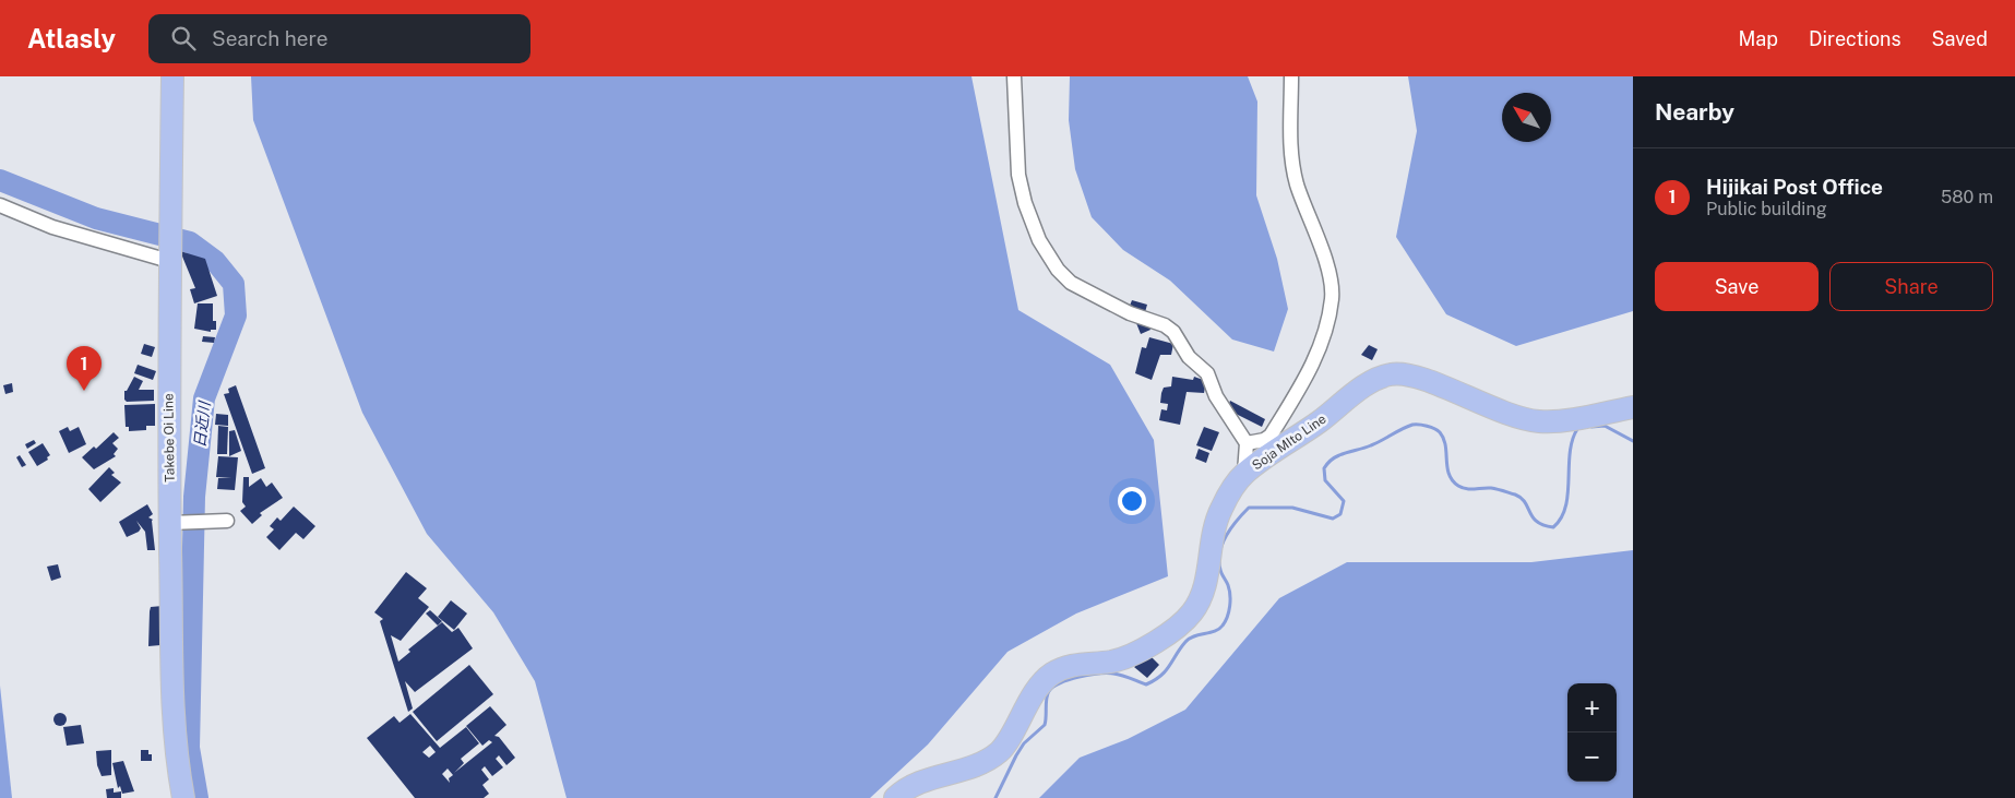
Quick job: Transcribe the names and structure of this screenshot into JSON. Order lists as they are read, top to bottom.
{
  "streets": {
    "main road": ["Takebe Oi Line", "Soja MIto Line"]
  },
  "water": ["日近川"],
  "north": "top left",
  "page": {
    "header": "Atlasly",
    "search": "Search here",
    "nav": ["Map", "Directions", "Saved"],
    "heading": "Nearby",
    "list": [
      {
        "mark": "1",
        "name": "Hijikai Post Office",
        "note": "Public building",
        "value": "580 m"
      }
    ],
    "buttons": ["Save", "Share"],
    "pins": "1",
    "map_buttons": ["+", "−"]
  }
}
